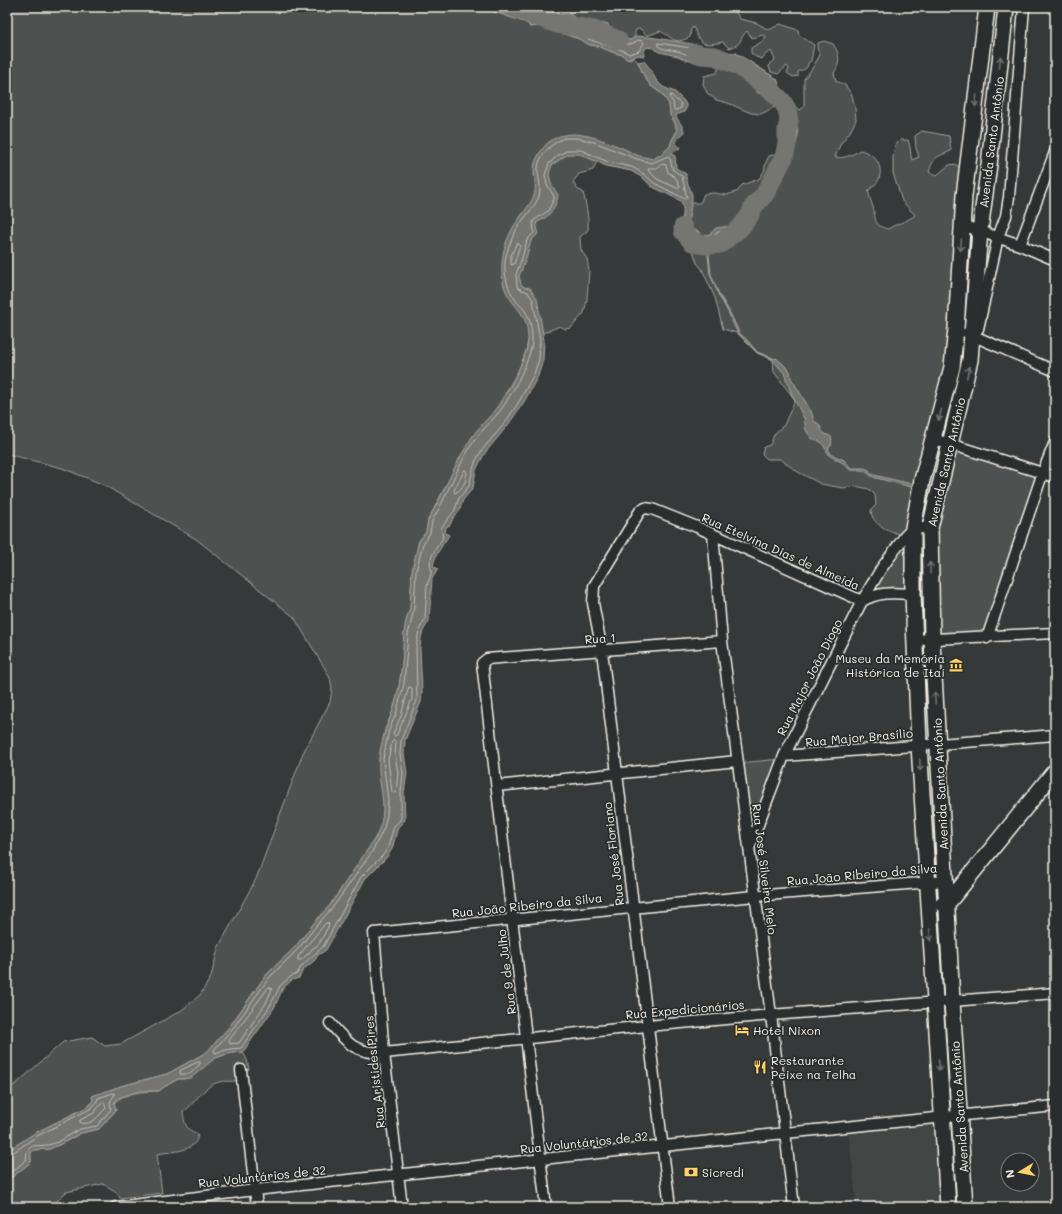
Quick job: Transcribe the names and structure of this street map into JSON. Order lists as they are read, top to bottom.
{
  "streets": {
    "street": [
      "Avenida Santo Antônio",
      "Rua Etelvina Dias de Almeida",
      "Rua 1",
      "Rua Major João Diogo",
      "Rua Major Brasílio",
      "Rua José Floriano",
      "Rua José Silveira Melo",
      "Rua João Ribeiro da Silva",
      "Rua 9 de Julho",
      "Rua Expedicionários",
      "Rua Aristides Pires",
      "Rua Voluntários de 32"
    ]
  },
  "crossings": [
    ["Avenida Santo Antônio", "Rua Etelvina Dias de Almeida"],
    ["Avenida Santo Antônio", "Rua Major João Diogo"],
    ["Avenida Santo Antônio", "Rua Major Brasílio"],
    ["Avenida Santo Antônio", "Rua João Ribeiro da Silva"],
    ["Avenida Santo Antônio", "Rua Expedicionários"],
    ["Avenida Santo Antônio", "Rua Voluntários de 32"],
    ["Rua Etelvina Dias de Almeida", "Rua Major João Diogo"],
    ["Rua Etelvina Dias de Almeida", "Rua José Floriano"],
    ["Rua Etelvina Dias de Almeida", "Rua José Silveira Melo"],
    ["Rua 1", "Rua José Floriano"],
    ["Rua 1", "Rua José Silveira Melo"],
    ["Rua 1", "Rua 9 de Julho"],
    ["Rua Major João Diogo", "Rua Major Brasílio"],
    ["Rua Major João Diogo", "Rua José Silveira Melo"],
    ["Rua José Floriano", "Rua João Ribeiro da Silva"],
    ["Rua José Floriano", "Rua Expedicionários"],
    ["Rua José Floriano", "Rua Voluntários de 32"],
    ["Rua José Silveira Melo", "Rua João Ribeiro da Silva"],
    ["Rua José Silveira Melo", "Rua Expedicionários"],
    ["Rua José Silveira Melo", "Rua Voluntários de 32"],
    ["Rua João Ribeiro da Silva", "Rua 9 de Julho"],
    ["Rua João Ribeiro da Silva", "Rua Aristides Pires"],
    ["Rua 9 de Julho", "Rua Expedicionários"],
    ["Rua 9 de Julho", "Rua Voluntários de 32"],
    ["Rua Expedicionários", "Rua Aristides Pires"],
    ["Rua Aristides Pires", "Rua Voluntários de 32"]
  ],
  "places": {
    "museum": ["Museu da Memória Histórica de Itaí"],
    "hotel": ["Hotel Nixon"],
    "restaurant": ["Restaurante Peixe na Telha"],
    "bank": ["Sicredi"]
  },
  "north": "left"
}
